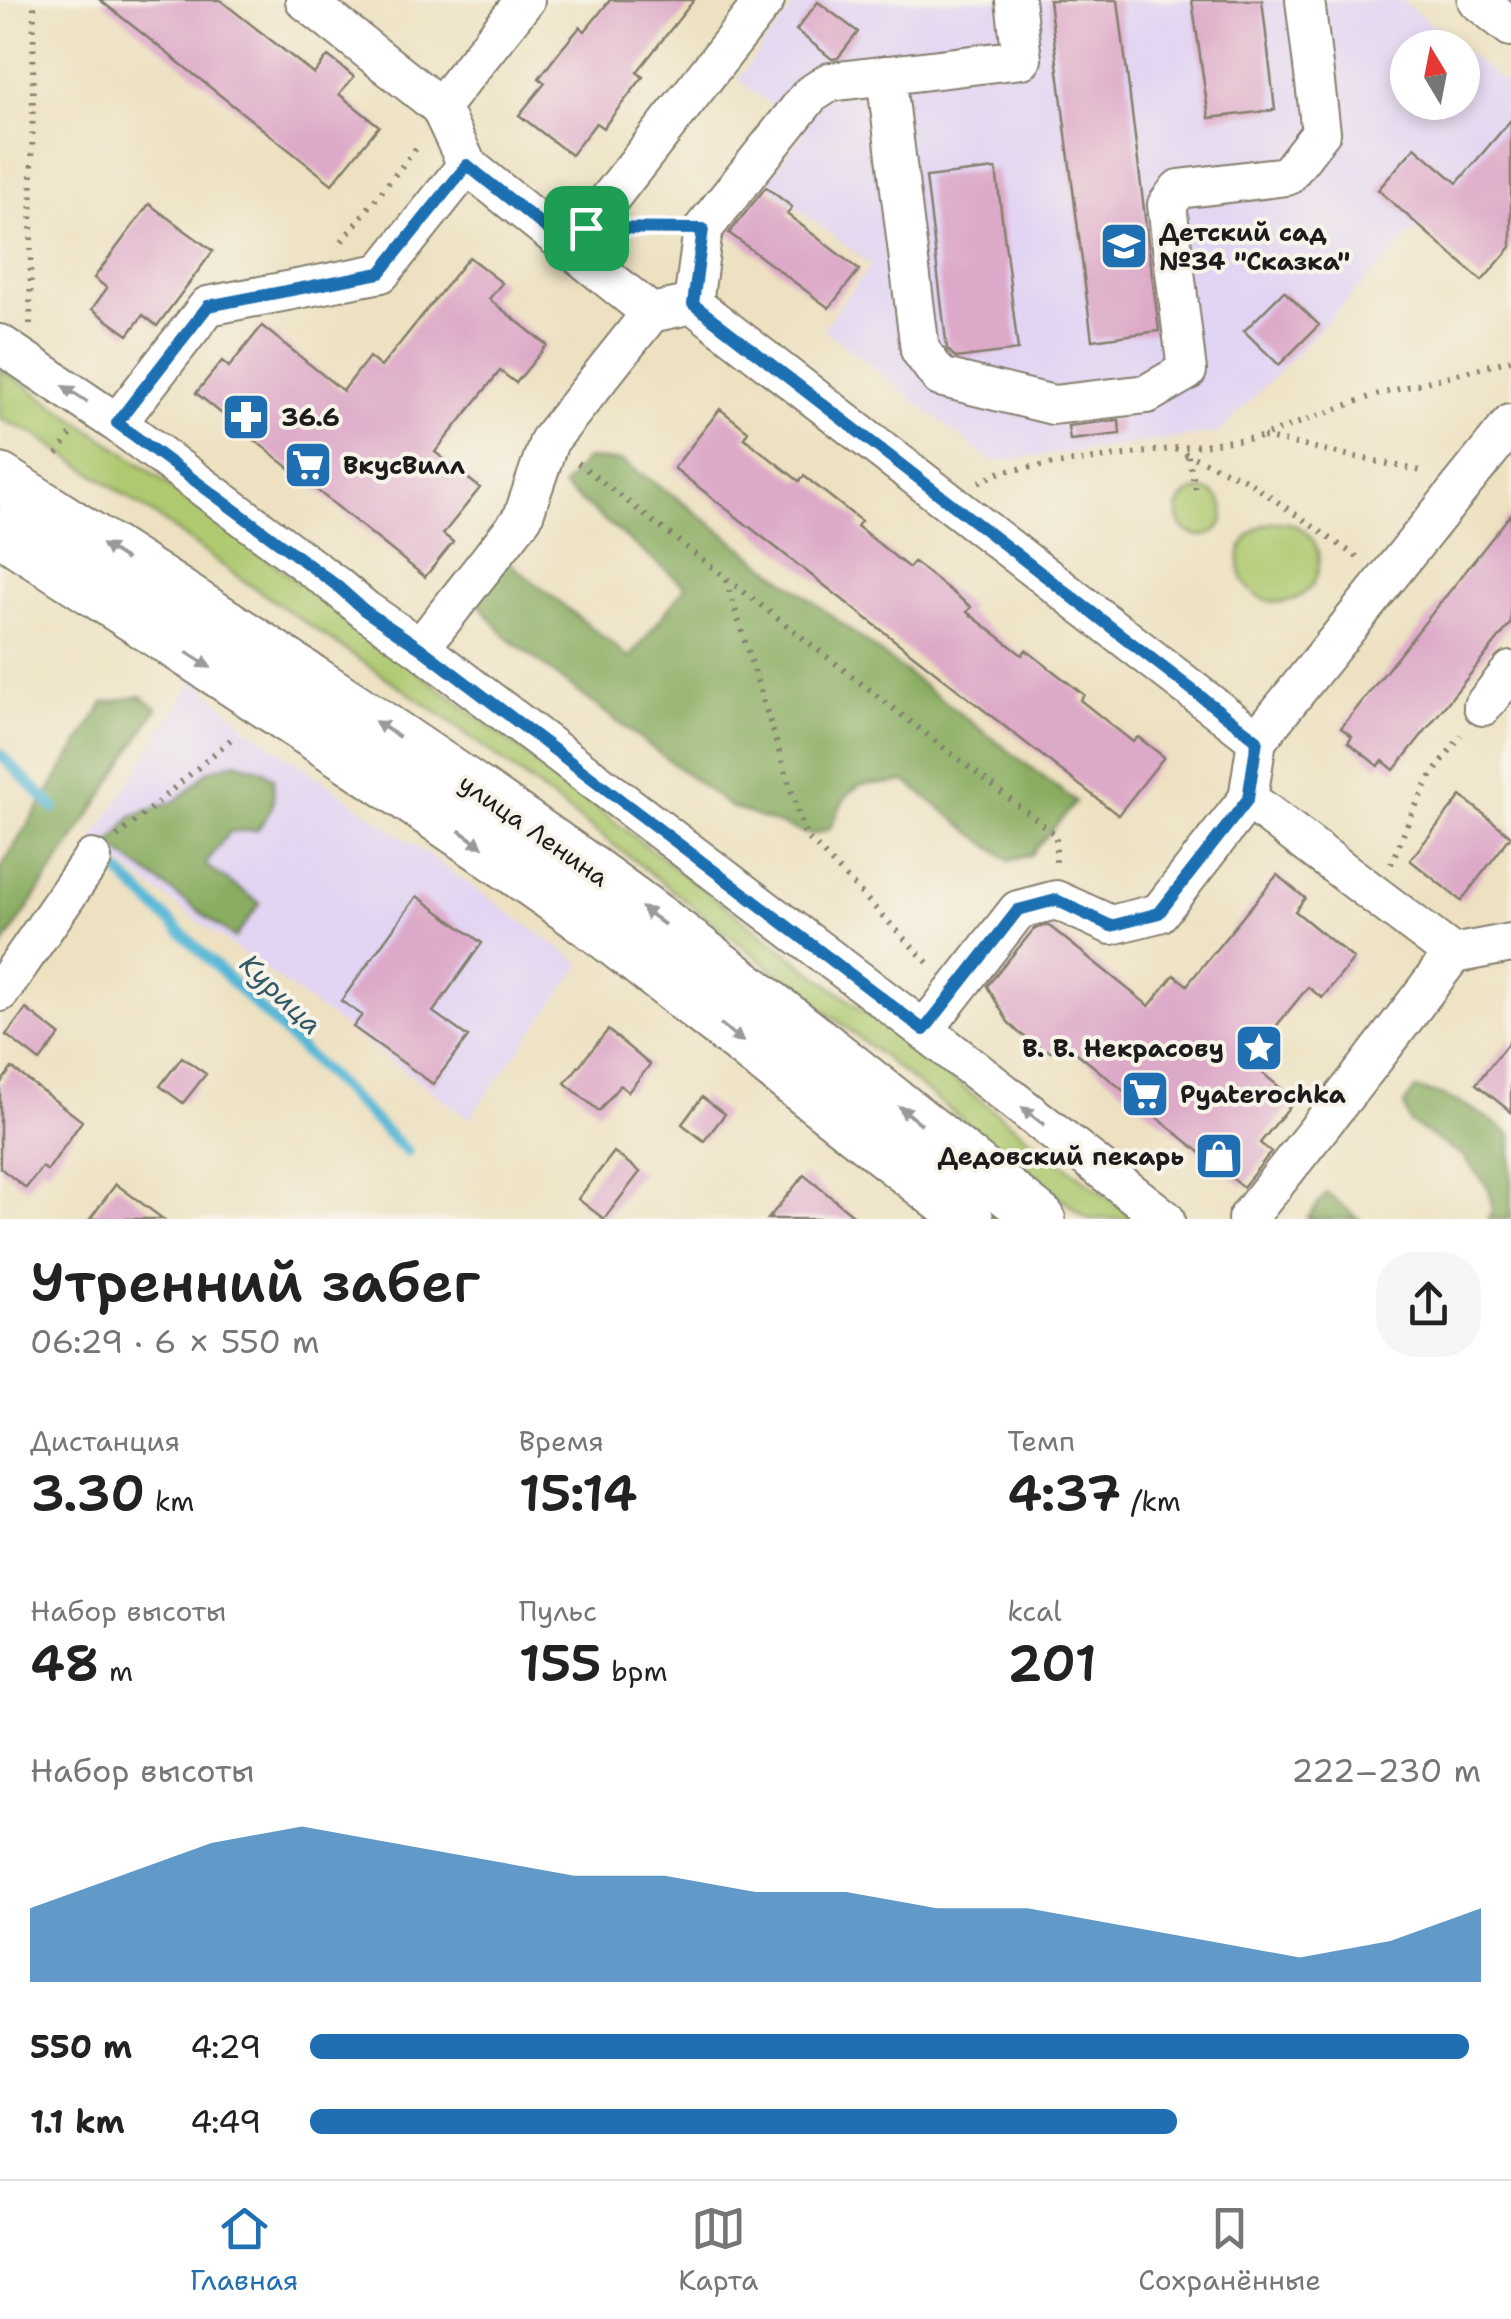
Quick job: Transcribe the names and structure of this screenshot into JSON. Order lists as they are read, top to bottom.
{
  "streets": {
    "main road": ["улица Ленина"]
  },
  "water": ["Курица"],
  "places": {
    "school or university": ["Детский сад №34 \"Сказка\""],
    "pharmacy": ["36.6"],
    "supermarket": ["ВкусВилл", "Pyaterochka"],
    "place": ["В. В. Некрасову"],
    "shop": ["Дедовский пекарь"]
  },
  "north": "top",
  "page": {
    "heading": ["Утренний забег", "06:29 · 6 × 550 m"],
    "stats": [
      ["Дистанция", "3.30 km"],
      ["Время", "15:14"],
      ["Темп", "4:37 /km"],
      ["Набор высоты", "48 m"],
      ["Пульс", "155 bpm"],
      ["kcal", "201"]
    ],
    "chart": ["Набор высоты", "222–230 m"],
    "list": [
      {
        "name": "550 m",
        "note": "4:29"
      },
      {
        "name": "1.1 km",
        "note": "4:49"
      }
    ],
    "tabs": ["Главная", "Карта", "Сохранённые"]
  }
}
